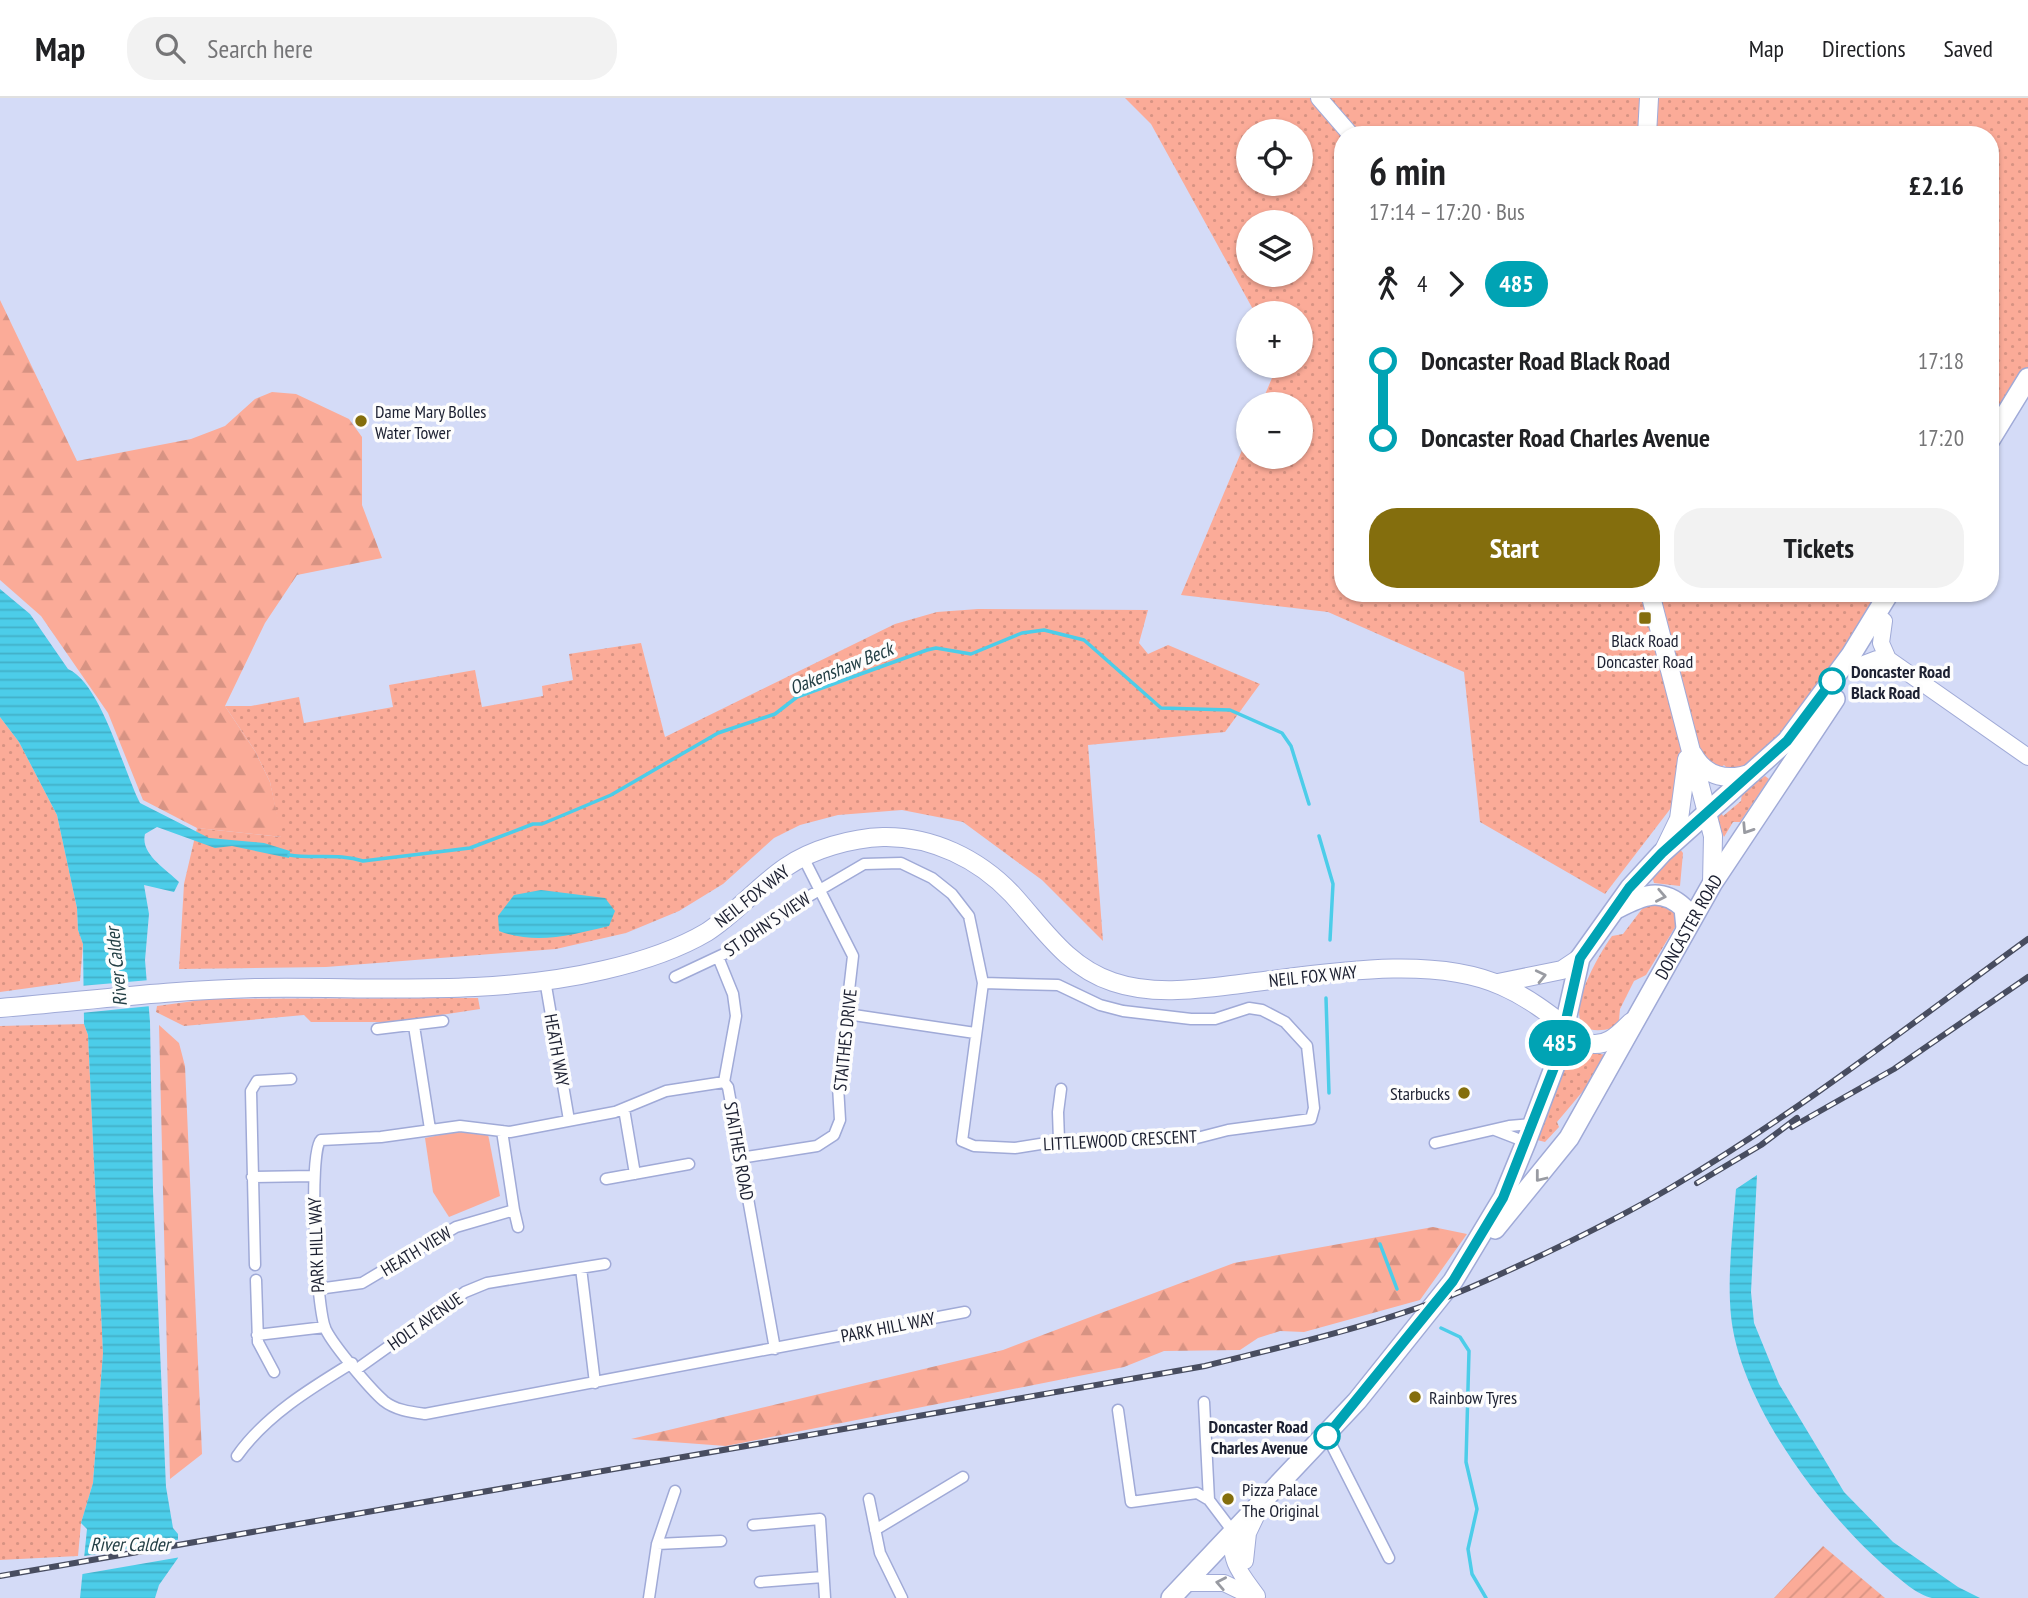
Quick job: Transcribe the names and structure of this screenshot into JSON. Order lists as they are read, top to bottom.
{
  "streets": {
    "highway": ["DONCASTER ROAD"],
    "main road": ["NEIL FOX WAY"],
    "street": [
      "ST JOHN'S VIEW",
      "STAITHES DRIVE",
      "HEATH WAY",
      "LITTLEWOOD CRESCENT",
      "STAITHES ROAD",
      "PARK HILL WAY",
      "HEATH VIEW",
      "HOLT AVENUE"
    ]
  },
  "crossings": [
    ["NEIL FOX WAY", "DONCASTER ROAD"],
    ["NEIL FOX WAY", "STAITHES DRIVE"],
    ["NEIL FOX WAY", "HEATH WAY"],
    ["ST JOHN'S VIEW", "STAITHES DRIVE"],
    ["ST JOHN'S VIEW", "LITTLEWOOD CRESCENT"],
    ["ST JOHN'S VIEW", "STAITHES ROAD"],
    ["STAITHES DRIVE", "LITTLEWOOD CRESCENT"],
    ["STAITHES DRIVE", "STAITHES ROAD"],
    ["HEATH WAY", "PARK HILL WAY"],
    ["STAITHES ROAD", "PARK HILL WAY"],
    ["PARK HILL WAY", "HEATH VIEW"],
    ["PARK HILL WAY", "HOLT AVENUE"]
  ],
  "water": ["Oakenshaw Beck", "River Calder"],
  "places": {
    "other": [
      "Dame Mary Bolles Water Tower",
      "Doncaster Road Black Road",
      "Starbucks",
      "Rainbow Tyres",
      "Doncaster Road Charles Avenue",
      "Pizza Palace The Original"
    ],
    "transit": ["Black Road Doncaster Road"]
  },
  "lines": ["bus line 485"],
  "page": {
    "header": "Map",
    "search": "Search here",
    "nav": ["Map", "Directions", "Saved"],
    "on_map": "485",
    "map_buttons": ["+", "−"],
    "heading": ["6 min", "17:14 – 17:20 · Bus", "£2.16"],
    "legs": ["4", "485"],
    "list": [
      {
        "name": "Doncaster Road Black Road",
        "value": "17:18"
      },
      {
        "name": "Doncaster Road Charles Avenue",
        "value": "17:20"
      }
    ],
    "buttons": ["Start", "Tickets"]
  }
}
